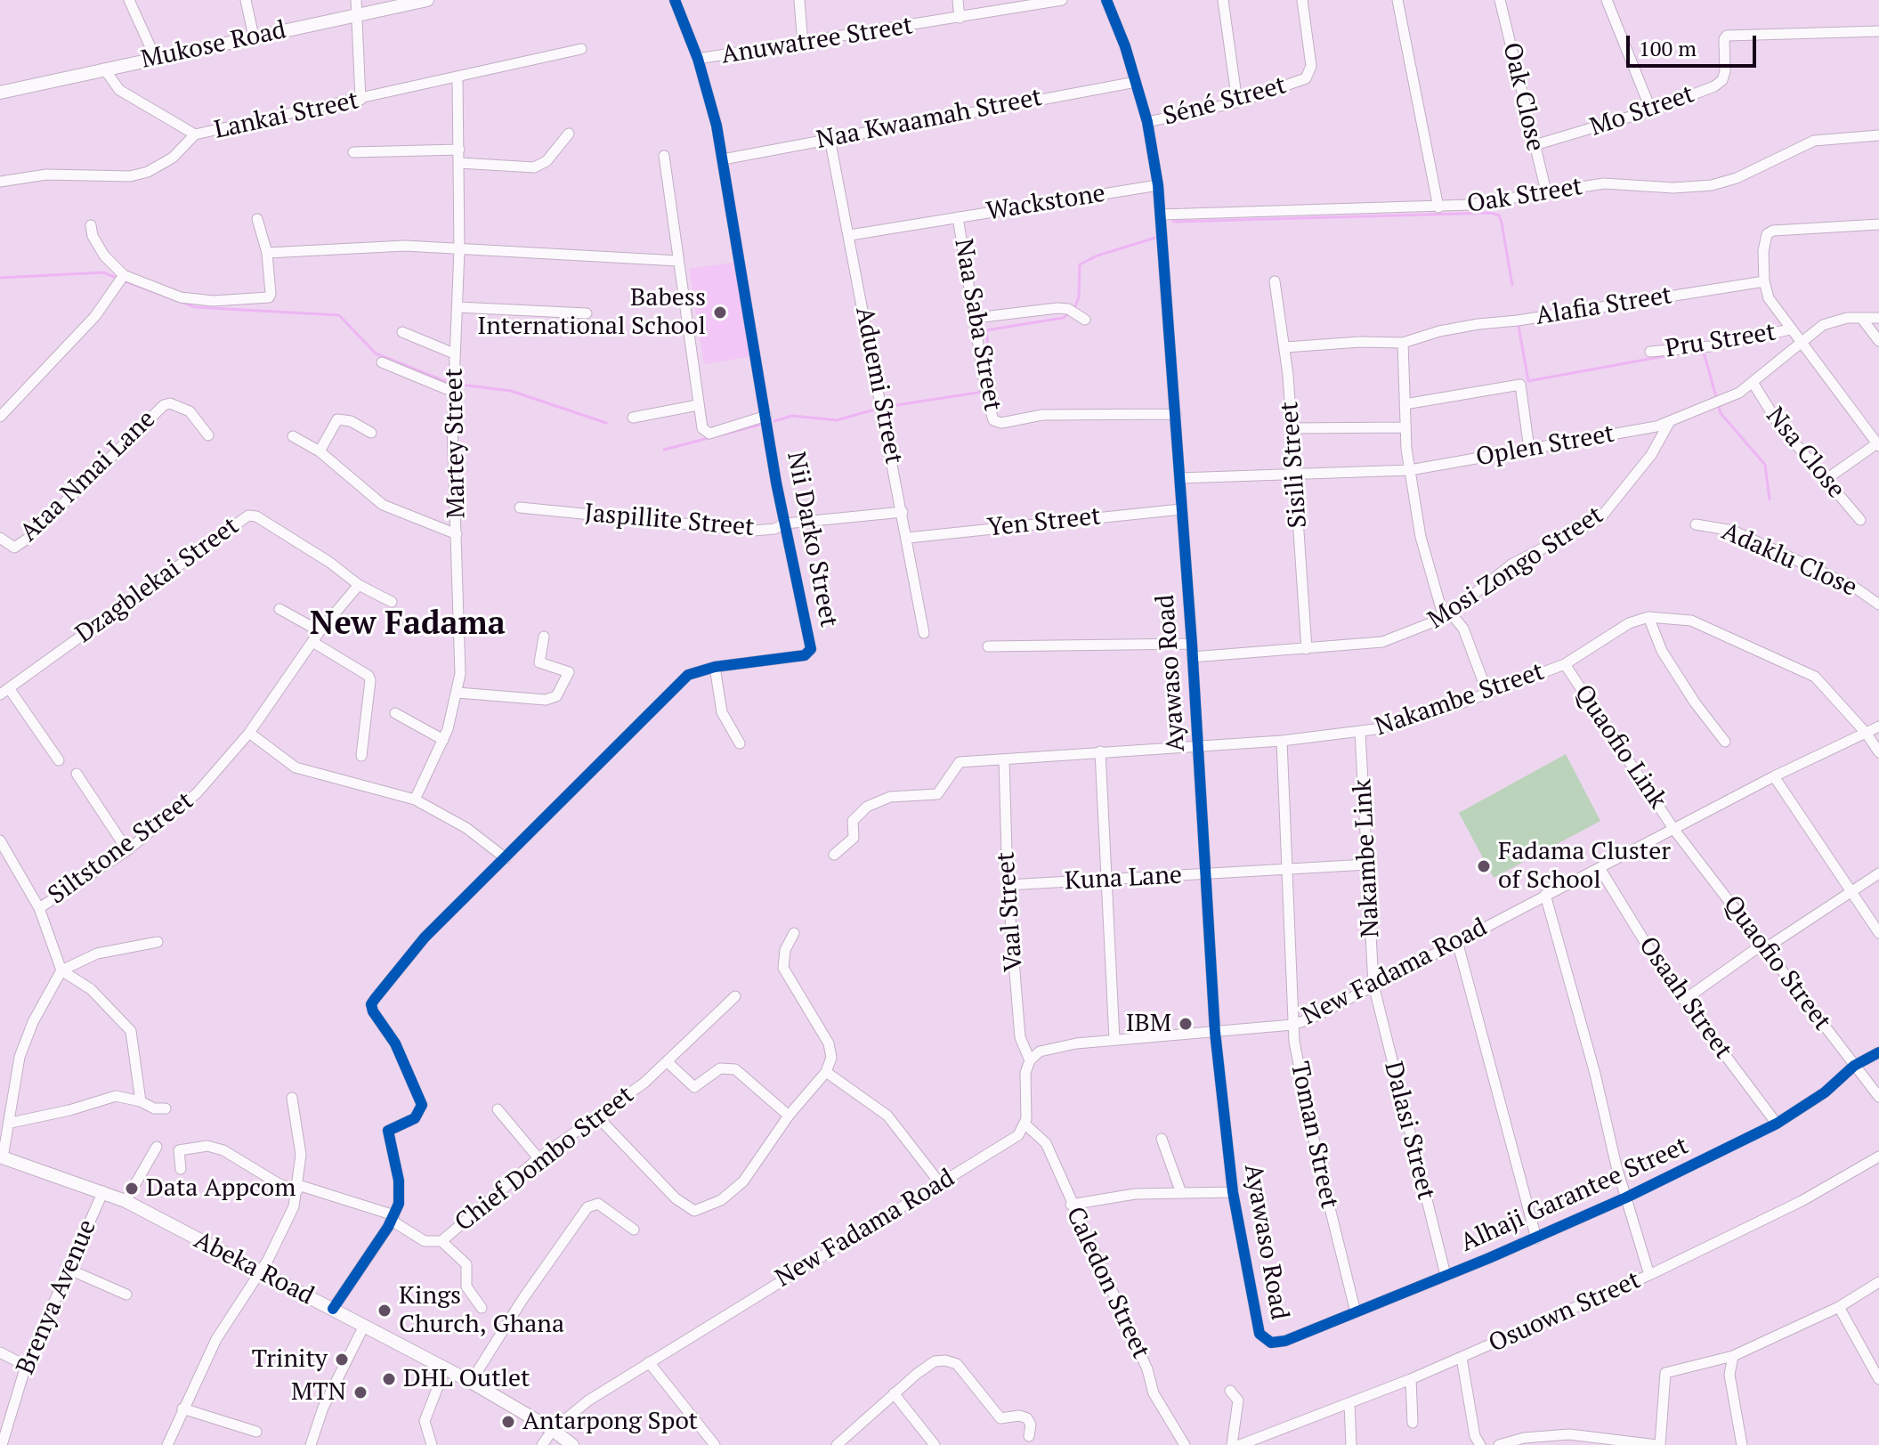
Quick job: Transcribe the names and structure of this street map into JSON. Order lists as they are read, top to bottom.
{
  "streets": {
    "street": [
      "Anuwatree Street",
      "Mukose Road",
      "Oak Close",
      "Séné Street",
      "Mo Street",
      "Lankai Street",
      "Naa Kwaamah Street",
      "Oak Street",
      "Wackstone",
      "Alafia Street",
      "Naa Saba Street",
      "Pru Street",
      "Aduemi Street",
      "Martey Street",
      "Oplen Street",
      "Nsa Close",
      "Sisili Street",
      "Ataa Nmai Lane",
      "Jaspillite Street",
      "Yen Street",
      "Nii Darko Street",
      "Adaklu Close",
      "Mosi Zongo Street",
      "Dzagblekai Street",
      "Ayawaso Road",
      "Nakambe Street",
      "Quaofio Link",
      "Siltstone Street",
      "Nakambe Link",
      "Kuna Lane",
      "Vaal Street",
      "Quaofio Street",
      "New Fadama Road",
      "Osaah Street",
      "Dalasi Street",
      "Toman Street",
      "Chief Dombo Street",
      "Alhaji Garantee Street",
      "Abeka Road",
      "Caledon Street",
      "Brenya Avenue",
      "Osuown Street"
    ]
  },
  "crossings": [
    ["Anuwatree Street", "Nii Darko Street"],
    ["Oak Close", "Mo Street"],
    ["Oak Close", "Oak Street"],
    ["Séné Street", "Ayawaso Road"],
    ["Lankai Street", "Martey Street"],
    ["Naa Kwaamah Street", "Aduemi Street"],
    ["Naa Kwaamah Street", "Nii Darko Street"],
    ["Naa Kwaamah Street", "Ayawaso Road"],
    ["Oak Street", "Ayawaso Road"],
    ["Wackstone", "Naa Saba Street"],
    ["Wackstone", "Aduemi Street"],
    ["Wackstone", "Ayawaso Road"],
    ["Alafia Street", "Sisili Street"],
    ["Naa Saba Street", "Ayawaso Road"],
    ["Aduemi Street", "Jaspillite Street"],
    ["Aduemi Street", "Yen Street"],
    ["Oplen Street", "Nsa Close"],
    ["Oplen Street", "Sisili Street"],
    ["Oplen Street", "Mosi Zongo Street"],
    ["Oplen Street", "Ayawaso Road"],
    ["Sisili Street", "Mosi Zongo Street"],
    ["Jaspillite Street", "Nii Darko Street"],
    ["Yen Street", "Ayawaso Road"],
    ["Nii Darko Street", "Chief Dombo Street"],
    ["Mosi Zongo Street", "Ayawaso Road"],
    ["Dzagblekai Street", "Siltstone Street"],
    ["Ayawaso Road", "Nakambe Street"],
    ["Ayawaso Road", "Kuna Lane"],
    ["Ayawaso Road", "New Fadama Road"],
    ["Ayawaso Road", "Alhaji Garantee Street"],
    ["Nakambe Street", "Quaofio Link"],
    ["Nakambe Street", "Nakambe Link"],
    ["Nakambe Street", "Vaal Street"],
    ["Nakambe Street", "New Fadama Road"],
    ["Nakambe Street", "Toman Street"],
    ["Quaofio Link", "Quaofio Street"],
    ["Quaofio Link", "New Fadama Road"],
    ["Nakambe Link", "Kuna Lane"],
    ["Nakambe Link", "New Fadama Road"],
    ["Nakambe Link", "Dalasi Street"],
    ["Kuna Lane", "Vaal Street"],
    ["Kuna Lane", "Toman Street"],
    ["Vaal Street", "New Fadama Road"],
    ["Quaofio Street", "New Fadama Road"],
    ["Quaofio Street", "Alhaji Garantee Street"],
    ["New Fadama Road", "Osaah Street"],
    ["New Fadama Road", "Dalasi Street"],
    ["New Fadama Road", "Toman Street"],
    ["New Fadama Road", "Abeka Road"],
    ["New Fadama Road", "Caledon Street"],
    ["Osaah Street", "Alhaji Garantee Street"],
    ["Dalasi Street", "Alhaji Garantee Street"],
    ["Toman Street", "Alhaji Garantee Street"],
    ["Abeka Road", "Brenya Avenue"]
  ],
  "districts": ["New Fadama"],
  "places": [
    "Babess International School",
    "Fadama Cluster of School",
    "IBM",
    "Data Appcom",
    "Kings Church, Ghana",
    "Trinity",
    "DHL Outlet",
    "MTN",
    "Antarpong Spot"
  ],
  "scale_bar": "100 m"
}
